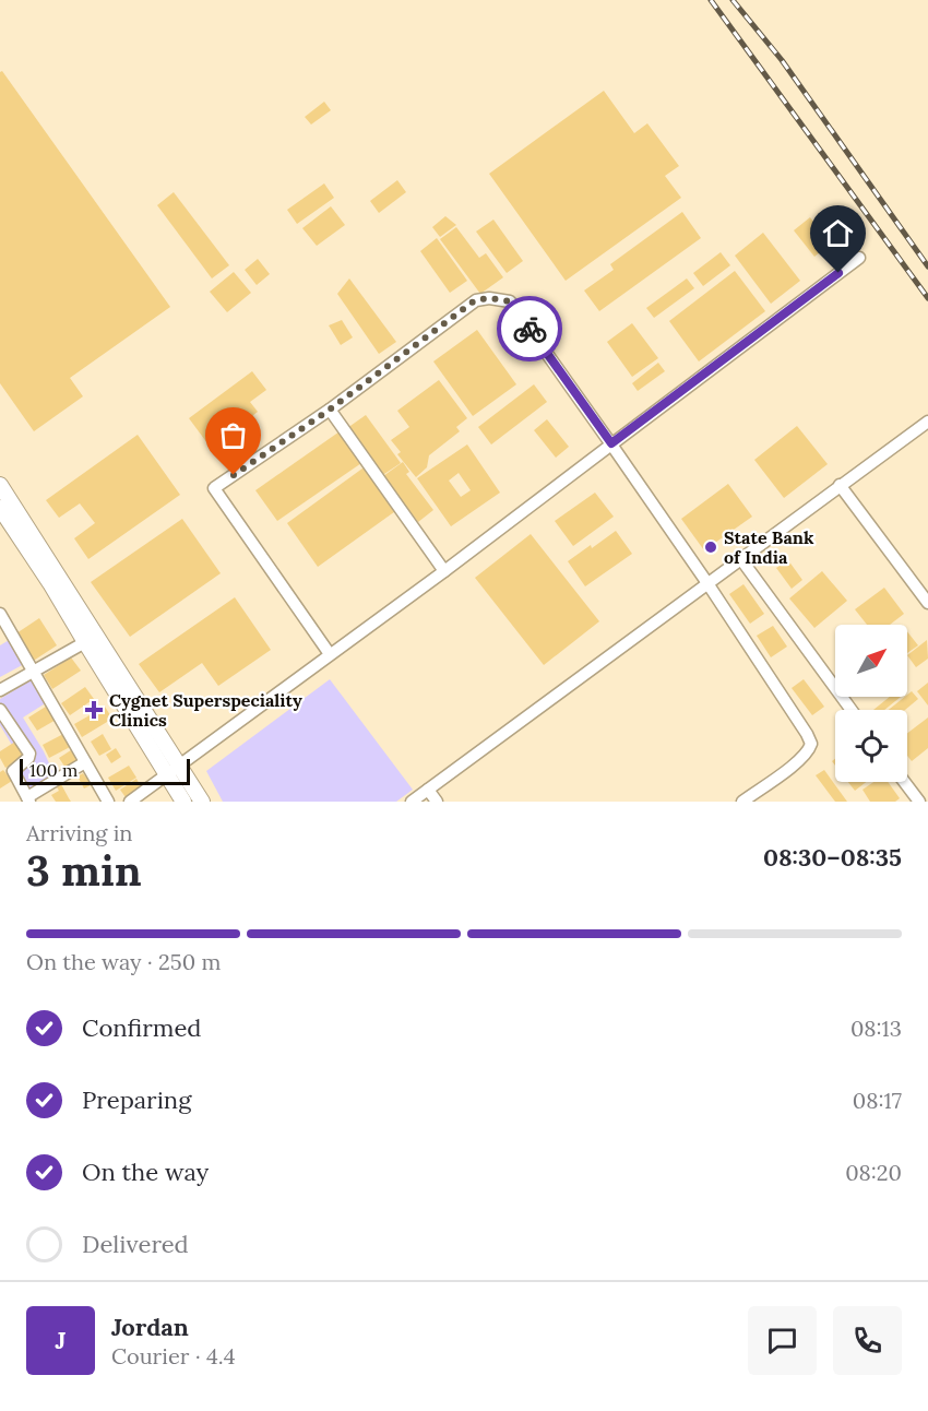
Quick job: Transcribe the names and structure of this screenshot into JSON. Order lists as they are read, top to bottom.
{
  "places": {
    "other": ["State Bank of India"],
    "health": ["Cygnet Superspeciality Clinics"]
  },
  "scale_bar": "100 m",
  "north": "top right",
  "page": {
    "scale": "100 m",
    "heading": ["3 min", "Arriving in", "08:30–08:35"],
    "panel": ["Jordan", "Courier · 4.4"],
    "bar": "On the way · 250 m",
    "list": [
      ["Confirmed", "08:13"],
      ["Preparing", "08:17"],
      ["On the way", "08:20"],
      "Delivered"
    ],
    "round": "J"
  }
}
